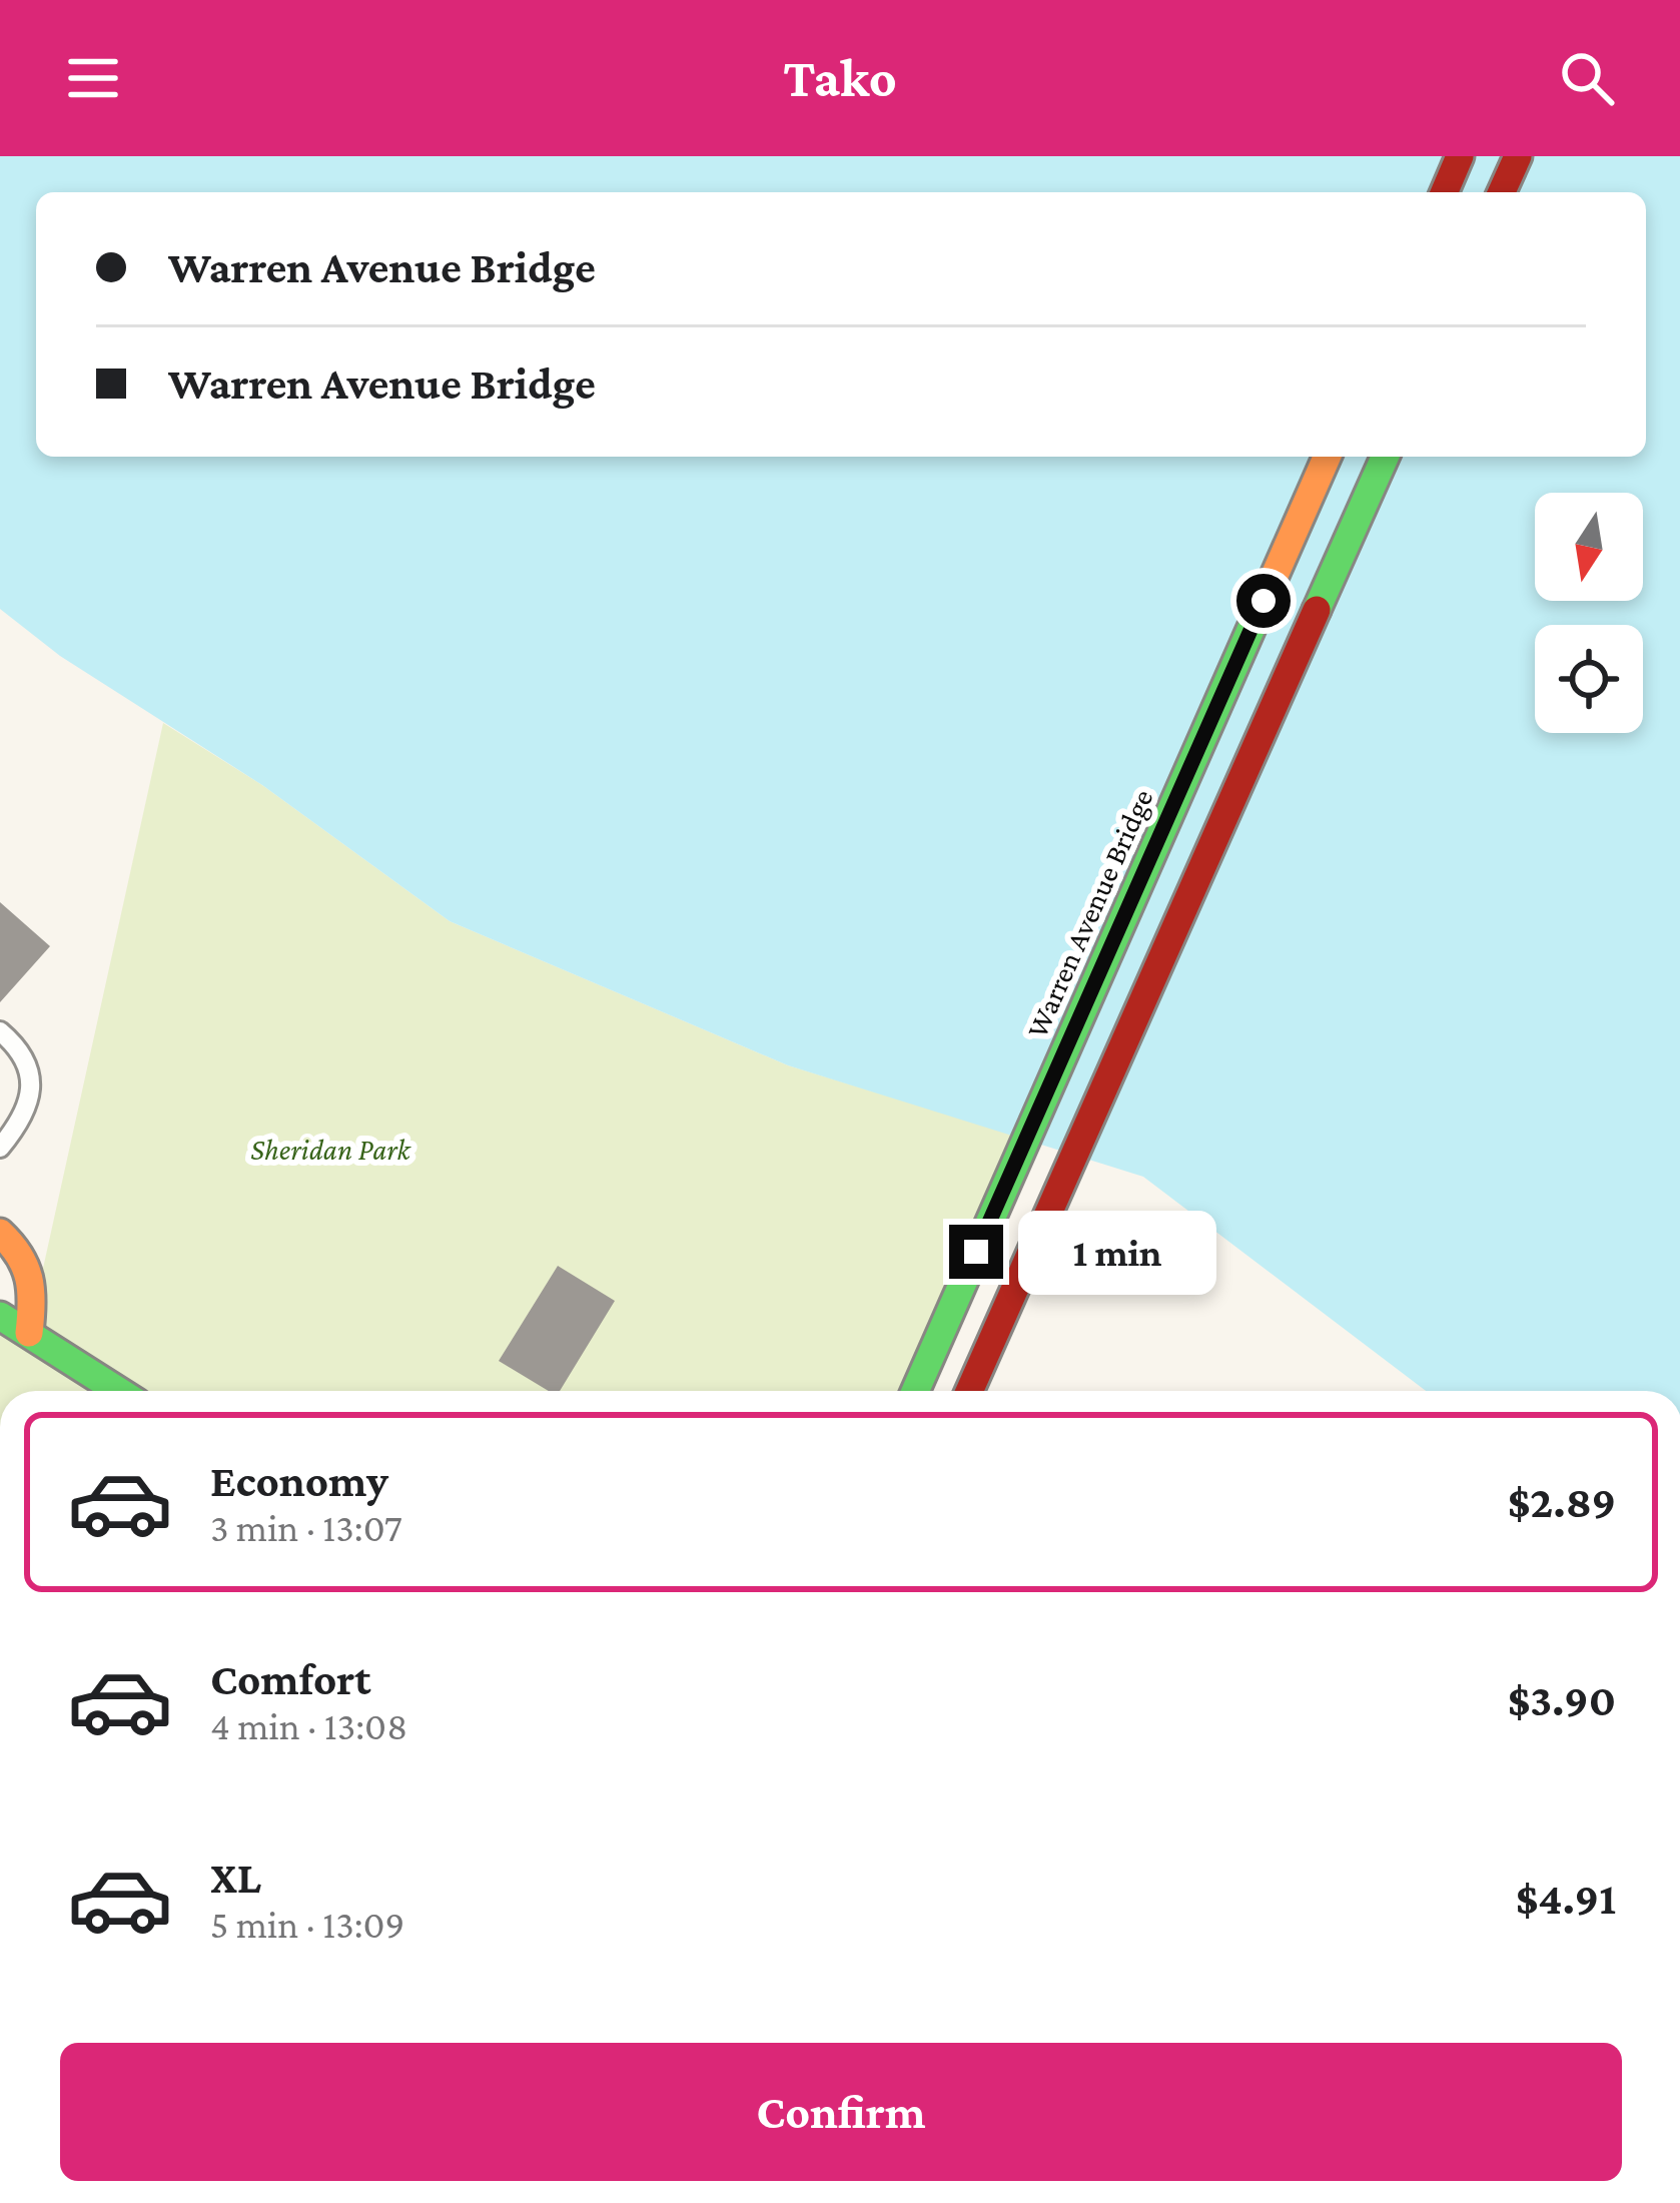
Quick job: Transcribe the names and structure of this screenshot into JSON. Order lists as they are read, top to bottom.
{
  "streets": {
    "main road": ["Warren Avenue Bridge"]
  },
  "parks": ["Sheridan Park"],
  "north": "bottom",
  "page": {
    "header": "Tako",
    "banner": ["Warren Avenue Bridge", "Warren Avenue Bridge"],
    "bubble": "1 min",
    "list": [
      {
        "name": "Economy",
        "note": "3 min · 13:07",
        "value": "$2.89"
      },
      {
        "name": "Comfort",
        "note": "4 min · 13:08",
        "value": "$3.90"
      },
      {
        "name": "XL",
        "note": "5 min · 13:09",
        "value": "$4.91"
      }
    ],
    "buttons": "Confirm"
  }
}
